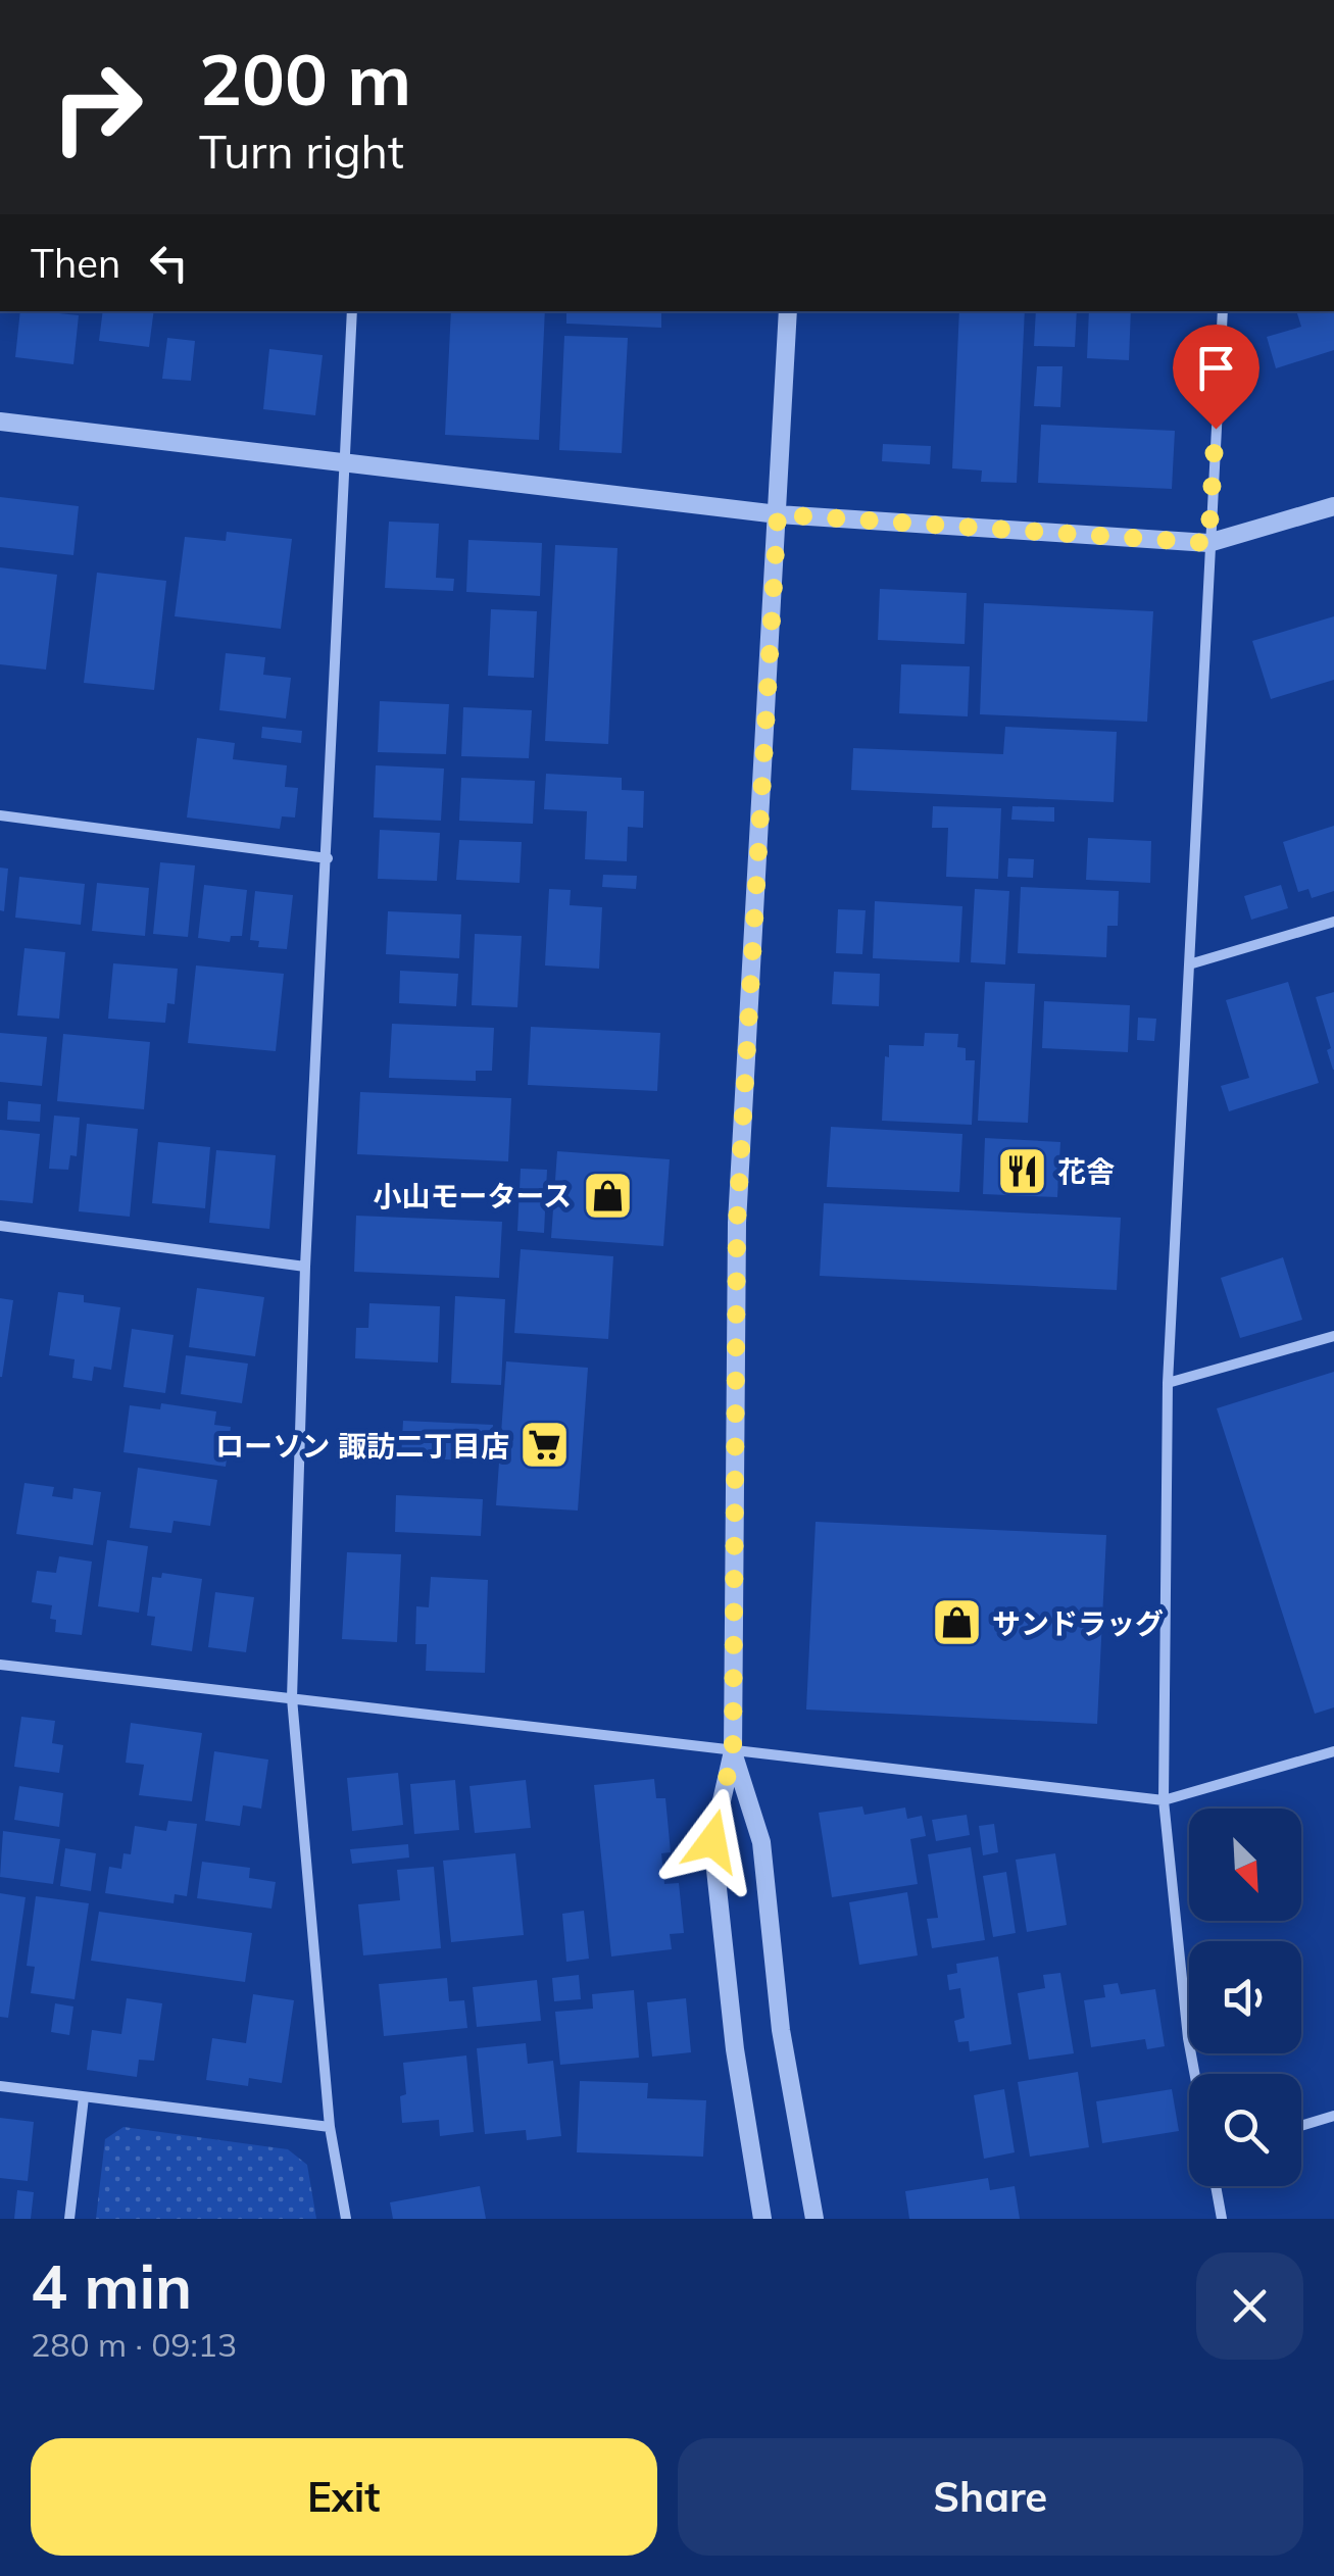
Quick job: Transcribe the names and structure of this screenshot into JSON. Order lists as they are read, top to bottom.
{
  "places": {
    "restaurant": ["花舎"],
    "shop": ["小山モータース", "サンドラッグ"],
    "supermarket": ["ローソン 諏訪二丁目店"]
  },
  "north": "bottom right",
  "page": {
    "turn": ["200 m", "Turn right"],
    "then": "Then",
    "heading": ["4 min", "280 m · 09:13"],
    "buttons": ["Exit", "Share"]
  }
}
